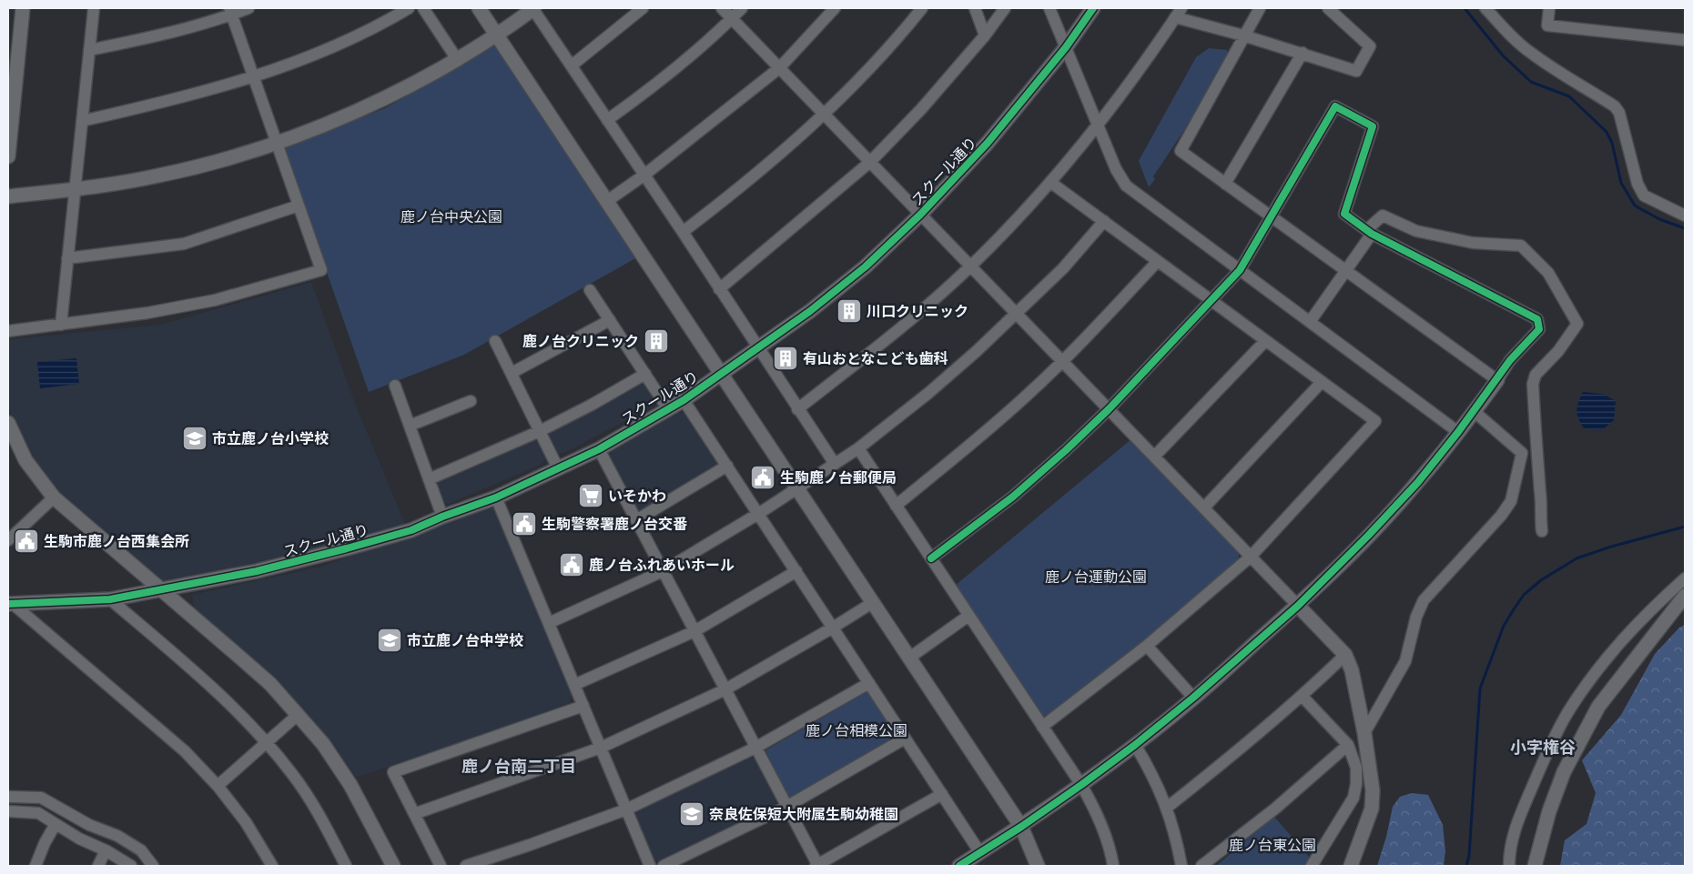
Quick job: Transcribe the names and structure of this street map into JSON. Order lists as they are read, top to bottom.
{
  "streets": {
    "street": ["スクール通り"]
  },
  "districts": ["小字権谷", "鹿ノ台南二丁目"],
  "parks": [
    "鹿ノ台中央公園",
    "鹿ノ台運動公園",
    "鹿ノ台相模公園",
    "鹿ノ台東公園"
  ],
  "places": {
    "building": ["川口クリニック", "鹿ノ台クリニック", "有山おとなこども歯科"],
    "school or university": ["市立鹿ノ台小学校", "市立鹿ノ台中学校", "奈良佐保短大附属生駒幼稚園"],
    "public building": [
      "生駒鹿ノ台郵便局",
      "生駒警察署鹿ノ台交番",
      "生駒市鹿ノ台西集会所",
      "鹿ノ台ふれあいホール"
    ],
    "supermarket": ["いそかわ"]
  }
}
